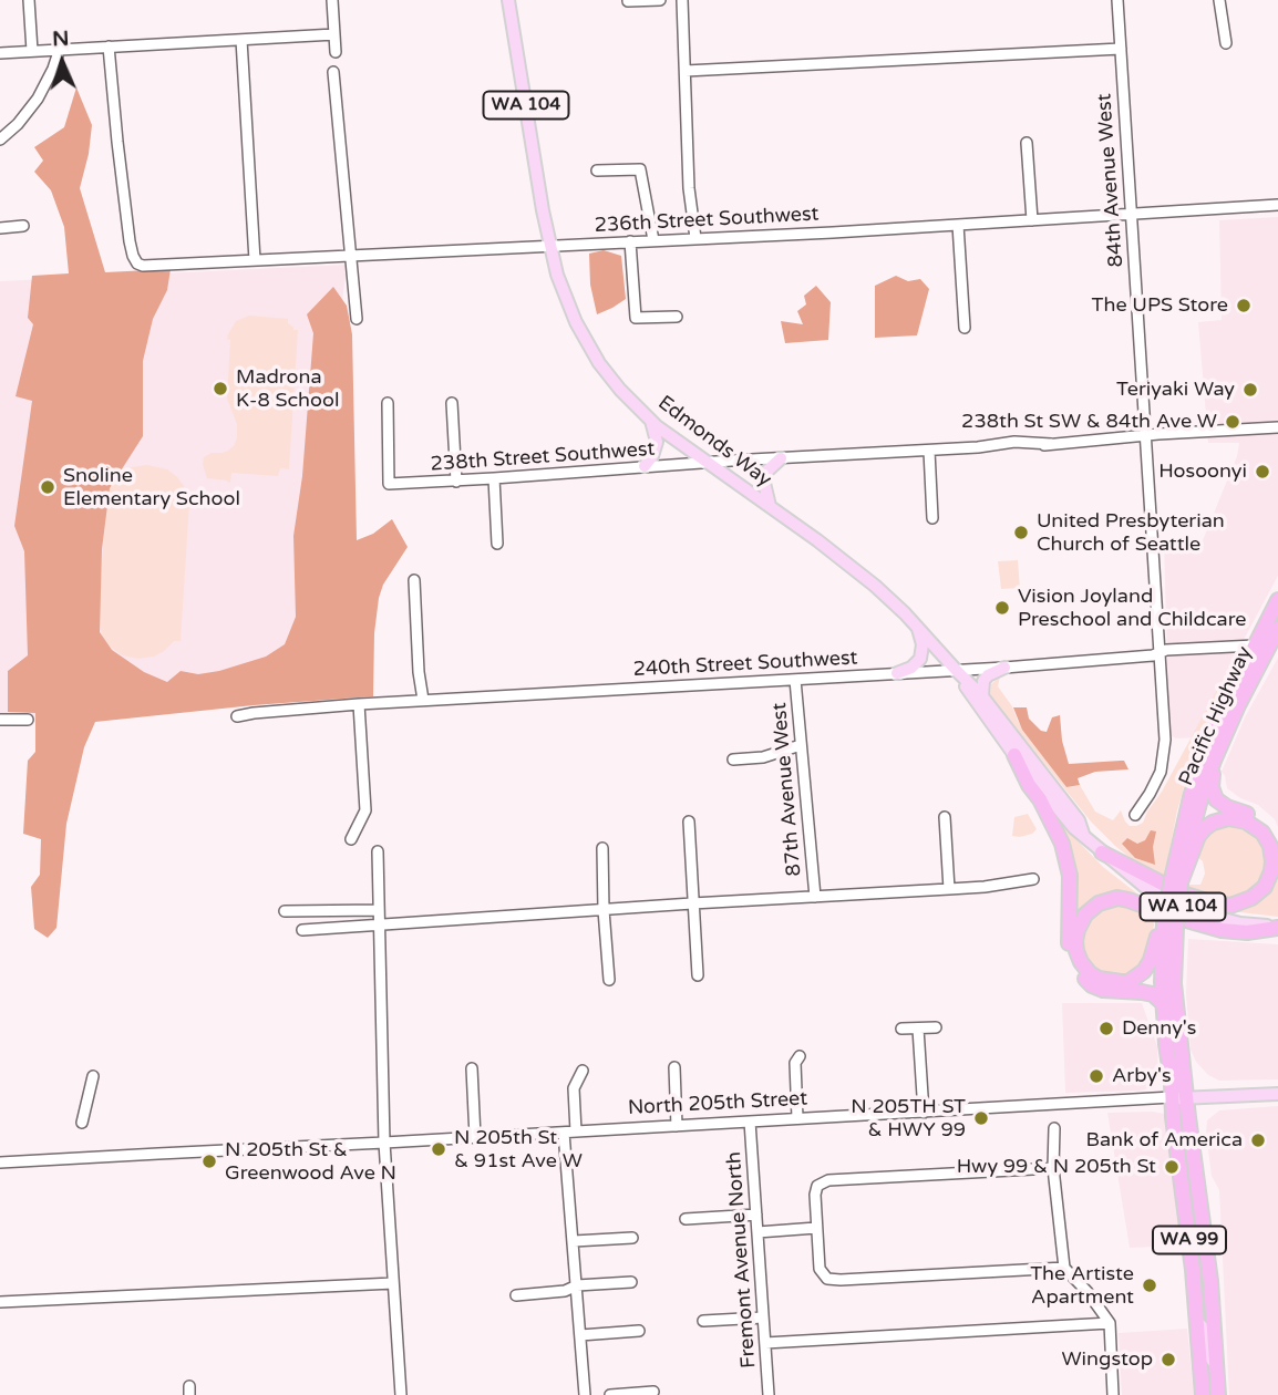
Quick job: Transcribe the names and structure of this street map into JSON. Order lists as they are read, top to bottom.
{
  "streets": {
    "highway": ["Pacific Highway", "WA 99"],
    "main road": ["WA 104", "Edmonds Way", "North 205th Street"],
    "street": [
      "84th Avenue West",
      "236th Street Southwest",
      "238th Street Southwest",
      "240th Street Southwest",
      "87th Avenue West",
      "Fremont Avenue North"
    ]
  },
  "crossings": [
    ["84th Avenue West", "236th Street Southwest"],
    ["84th Avenue West", "238th Street Southwest"],
    ["84th Avenue West", "240th Street Southwest"],
    ["236th Street Southwest", "Edmonds Way"],
    ["Edmonds Way", "238th Street Southwest"],
    ["Edmonds Way", "240th Street Southwest"],
    ["240th Street Southwest", "Pacific Highway"],
    ["240th Street Southwest", "87th Avenue West"],
    ["Pacific Highway", "North 205th Street"],
    ["Pacific Highway", "WA 99"],
    ["North 205th Street", "WA 99"],
    ["North 205th Street", "Fremont Avenue North"]
  ],
  "places": [
    "The UPS Store",
    "Madrona K-8 School",
    "Teriyaki Way",
    "238th St SW & 84th Ave W",
    "Hosoonyi",
    "Snoline Elementary School",
    "United Presbyterian Church of Seattle",
    "Vision Joyland Preschool and Childcare",
    "Denny's",
    "Arby's",
    "N 205TH ST & HWY 99",
    "Bank of America",
    "N 205th St & 91st Ave W",
    "N 205th St & Greenwood Ave N",
    "Hwy 99 & N 205th St",
    "The Artiste Apartment",
    "Wingstop"
  ],
  "north": "top"
}
